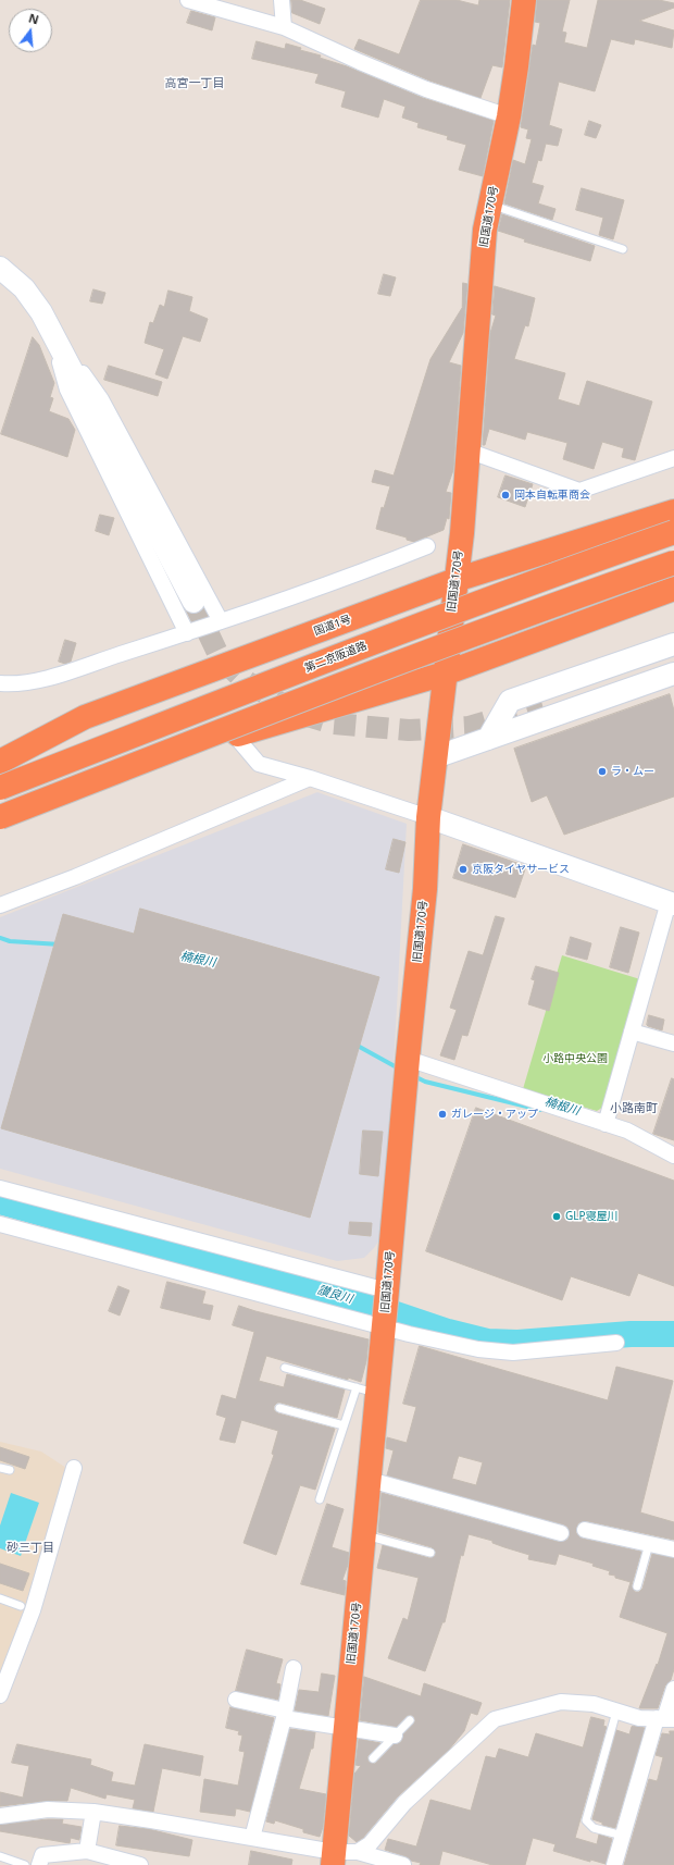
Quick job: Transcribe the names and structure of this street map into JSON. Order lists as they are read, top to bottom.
{
  "streets": {
    "highway": ["旧国道170号", "国道1号", "第二京阪道路"]
  },
  "crossings": [
    ["旧国道170号", "国道1号"]
  ],
  "districts": ["高宮一丁目", "小路南町", "砂三丁目"],
  "water": ["楠根川", "讃良川"],
  "parks": ["小路中央公園"],
  "places": [
    "岡本自転車商会",
    "ラ・ムー",
    "京阪タイヤサービス",
    "ガレージ・アップ",
    "GLP寝屋川"
  ],
  "north": "top"
}
